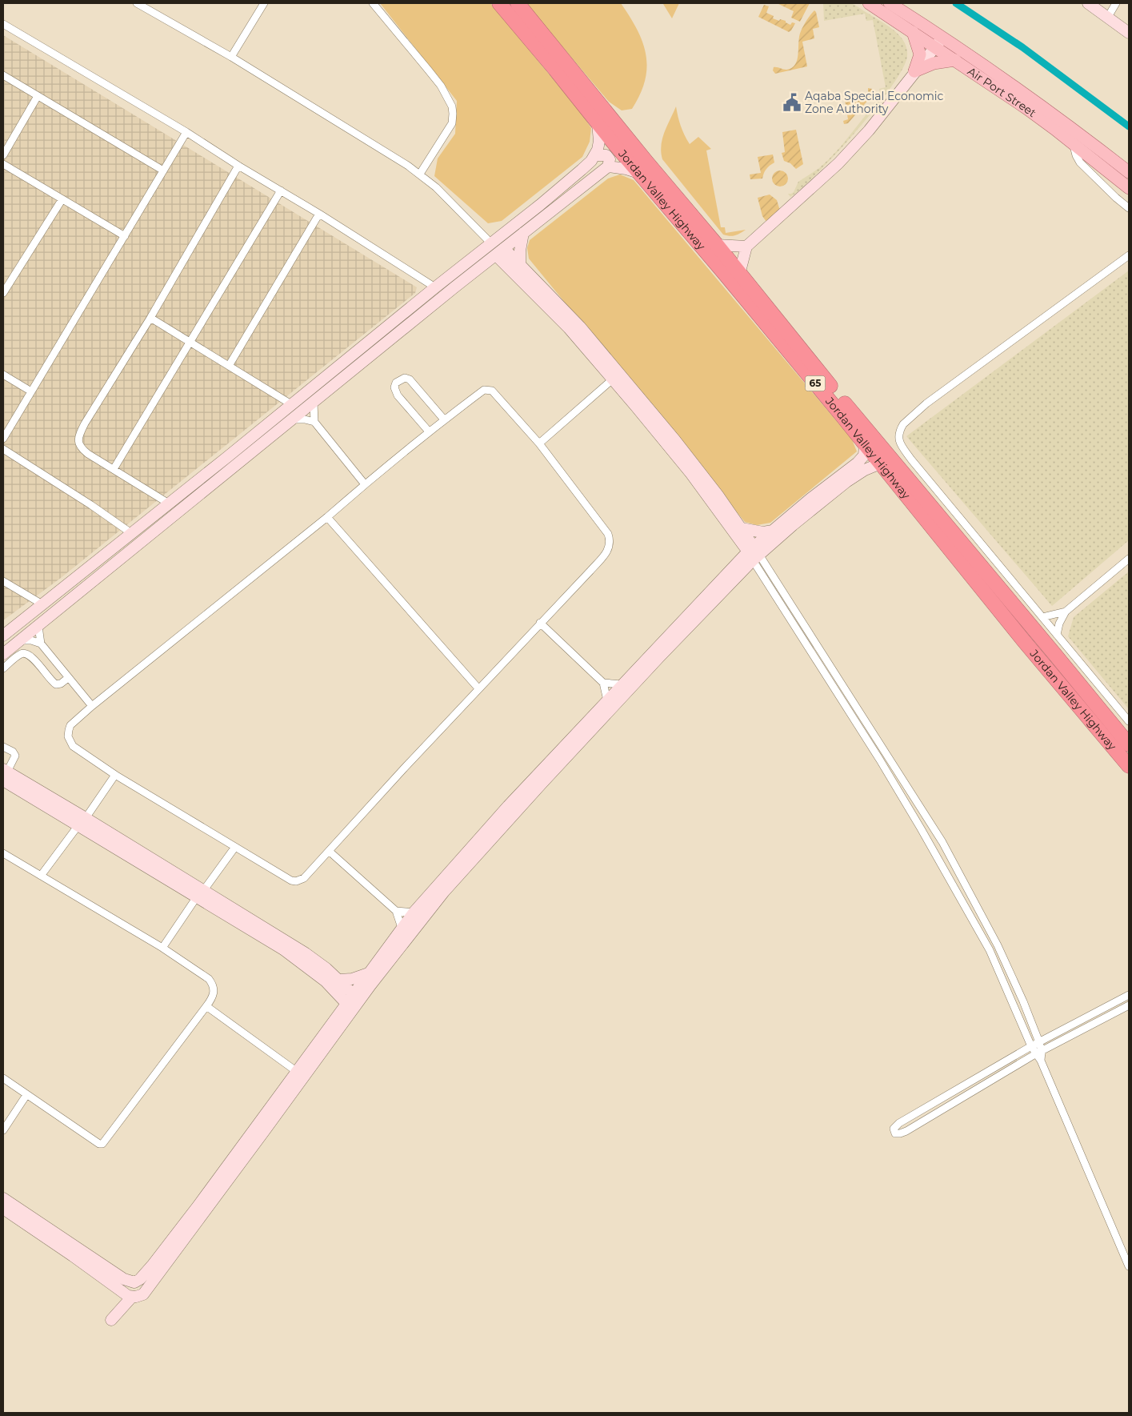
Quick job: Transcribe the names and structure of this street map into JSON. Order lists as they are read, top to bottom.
{
  "streets": {
    "highway": ["Jordan Valley Highway", "65"],
    "main road": ["Air Port Street"]
  },
  "places": {
    "public building": ["Aqaba Special Economic Zone Authority"]
  }
}
